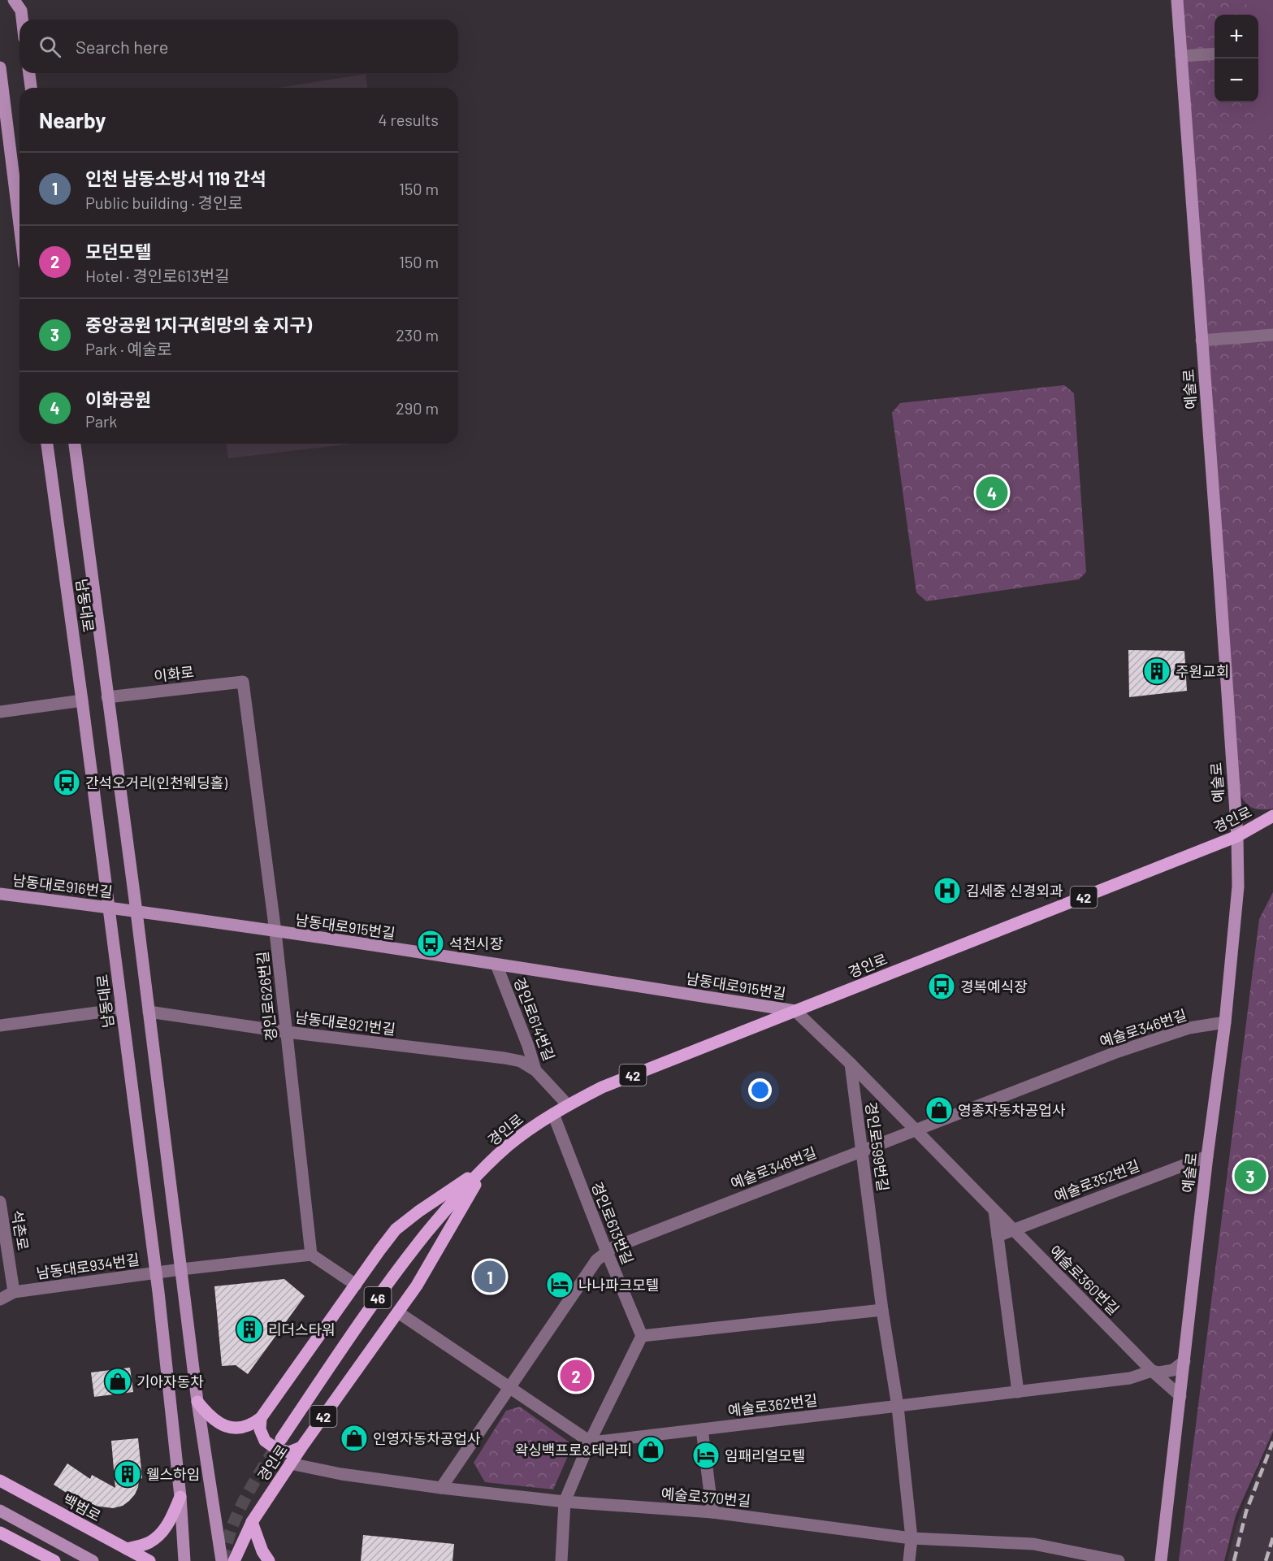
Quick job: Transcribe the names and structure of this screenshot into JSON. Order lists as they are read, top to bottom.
{
  "streets": {
    "main road": [
      "예술로",
      "남동대로",
      "경인로",
      "남동대로916번길",
      "42",
      "남동대로915번길",
      "46",
      "백범로"
    ],
    "street": [
      "이화로",
      "경인로626번길",
      "경인로614번길",
      "남동대로921번길",
      "예술로346번길",
      "경인로599번길",
      "예술로352번길",
      "경인로613번길",
      "석촌로",
      "남동대로934번길",
      "예술로360번길",
      "예술로362번길",
      "예술로370번길"
    ]
  },
  "crossings": [
    ["예술로", "경인로"],
    ["예술로", "예술로346번길"],
    ["예술로", "예술로352번길"],
    ["예술로", "예술로360번길"],
    ["예술로", "예술로362번길"],
    ["남동대로", "남동대로916번길"],
    ["남동대로", "남동대로915번길"],
    ["남동대로", "남동대로934번길"],
    ["이화로", "경인로626번길"],
    ["경인로", "남동대로915번길"],
    ["경인로", "경인로614번길"],
    ["경인로", "경인로613번길"],
    ["경인로", "예술로370번길"],
    ["남동대로916번길", "남동대로915번길"],
    ["남동대로915번길", "경인로626번길"],
    ["남동대로915번길", "경인로614번길"],
    ["경인로626번길", "남동대로921번길"],
    ["경인로626번길", "남동대로934번길"],
    ["경인로614번길", "남동대로921번길"],
    ["예술로346번길", "경인로599번길"],
    ["예술로346번길", "경인로613번길"],
    ["예술로346번길", "예술로360번길"],
    ["예술로346번길", "예술로370번길"],
    ["경인로599번길", "예술로360번길"],
    ["경인로599번길", "예술로362번길"],
    ["경인로599번길", "예술로370번길"],
    ["예술로352번길", "예술로360번길"],
    ["석촌로", "남동대로934번길"],
    ["예술로360번길", "예술로362번길"]
  ],
  "places": {
    "building": ["주원교회", "리더스타워", "웰스하임"],
    "bus stop": ["간석오거리(인천웨딩홀)", "석천시장", "경복예식장"],
    "hospital": ["김세중 신경외과"],
    "shop": [
      "영종자동차공업사",
      "기아자동차",
      "인영자동차공업사",
      "왁싱백프로&테라피"
    ],
    "hotel": ["나나파크모텔", "임패리얼모텔"]
  },
  "page": {
    "map_buttons": ["+", "−"],
    "search": "Search here",
    "heading": ["Nearby", "4 results"],
    "list": [
      {
        "mark": "1",
        "name": "인천 남동소방서 119 간석",
        "note": "Public building · 경인로",
        "value": "150 m"
      },
      {
        "mark": "2",
        "name": "모던모텔",
        "note": "Hotel · 경인로613번길",
        "value": "150 m"
      },
      {
        "mark": "3",
        "name": "중앙공원 1지구(희망의 숲 지구)",
        "note": "Park · 예술로",
        "value": "230 m"
      },
      {
        "mark": "4",
        "name": "이화공원",
        "note": "Park",
        "value": "290 m"
      }
    ],
    "pins": [
      "4",
      "3",
      "1",
      "2"
    ]
  }
}
